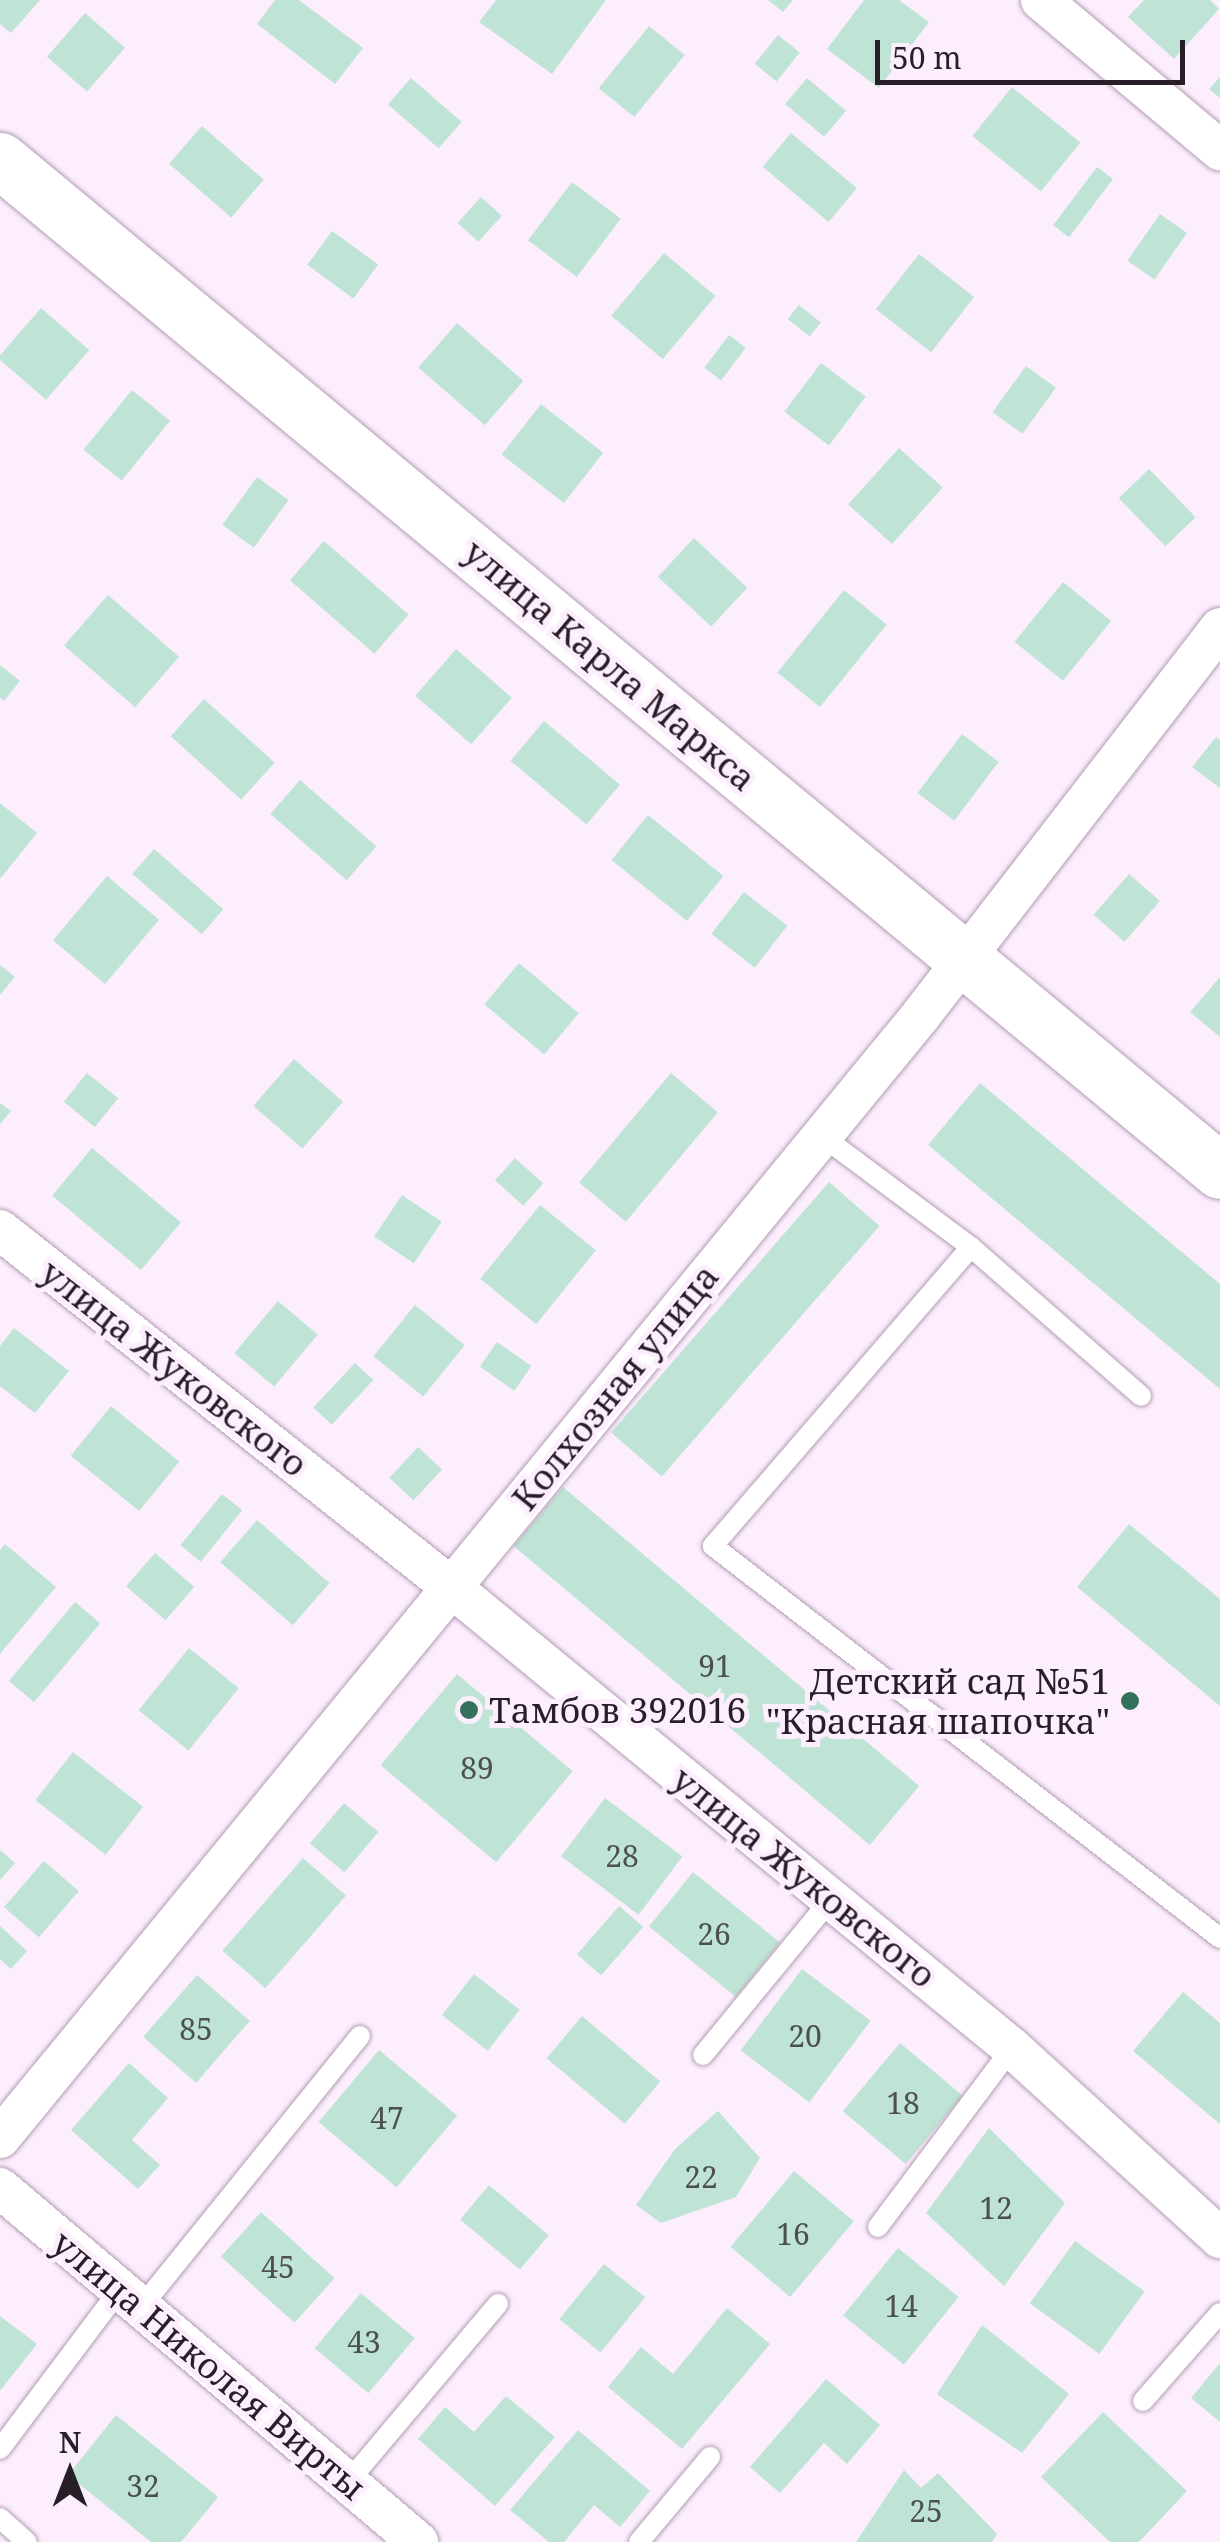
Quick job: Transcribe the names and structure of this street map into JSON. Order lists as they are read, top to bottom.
{
  "streets": {
    "main road": ["улица Карла Маркса"],
    "street": ["улица Жуковского", "Колхозная улица", "улица Николая Вирты"]
  },
  "crossings": [
    ["улица Карла Маркса", "Колхозная улица"],
    ["улица Жуковского", "Колхозная улица"]
  ],
  "places": ["Детский сад №51 \"Красная шапочка\"", "Тамбов 392016"],
  "house_numbers": [
    "91",
    "89",
    "28",
    "26",
    "85",
    "20",
    "18",
    "47",
    "22",
    "12",
    "16",
    "45",
    "14",
    "43",
    "32",
    "25"
  ],
  "scale_bar": "50 m",
  "north": "top"
}
